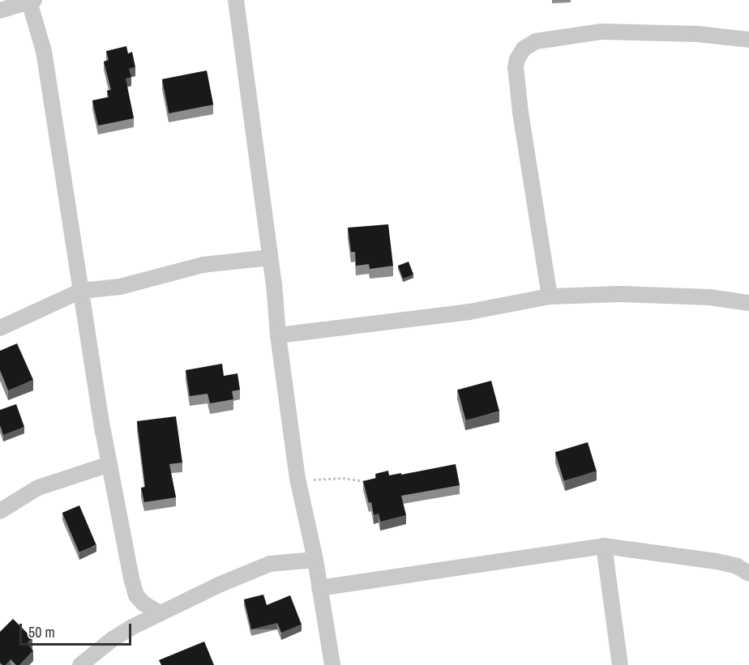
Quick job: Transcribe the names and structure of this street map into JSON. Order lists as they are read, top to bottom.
{
  "scale_bar": "50 m"
}
